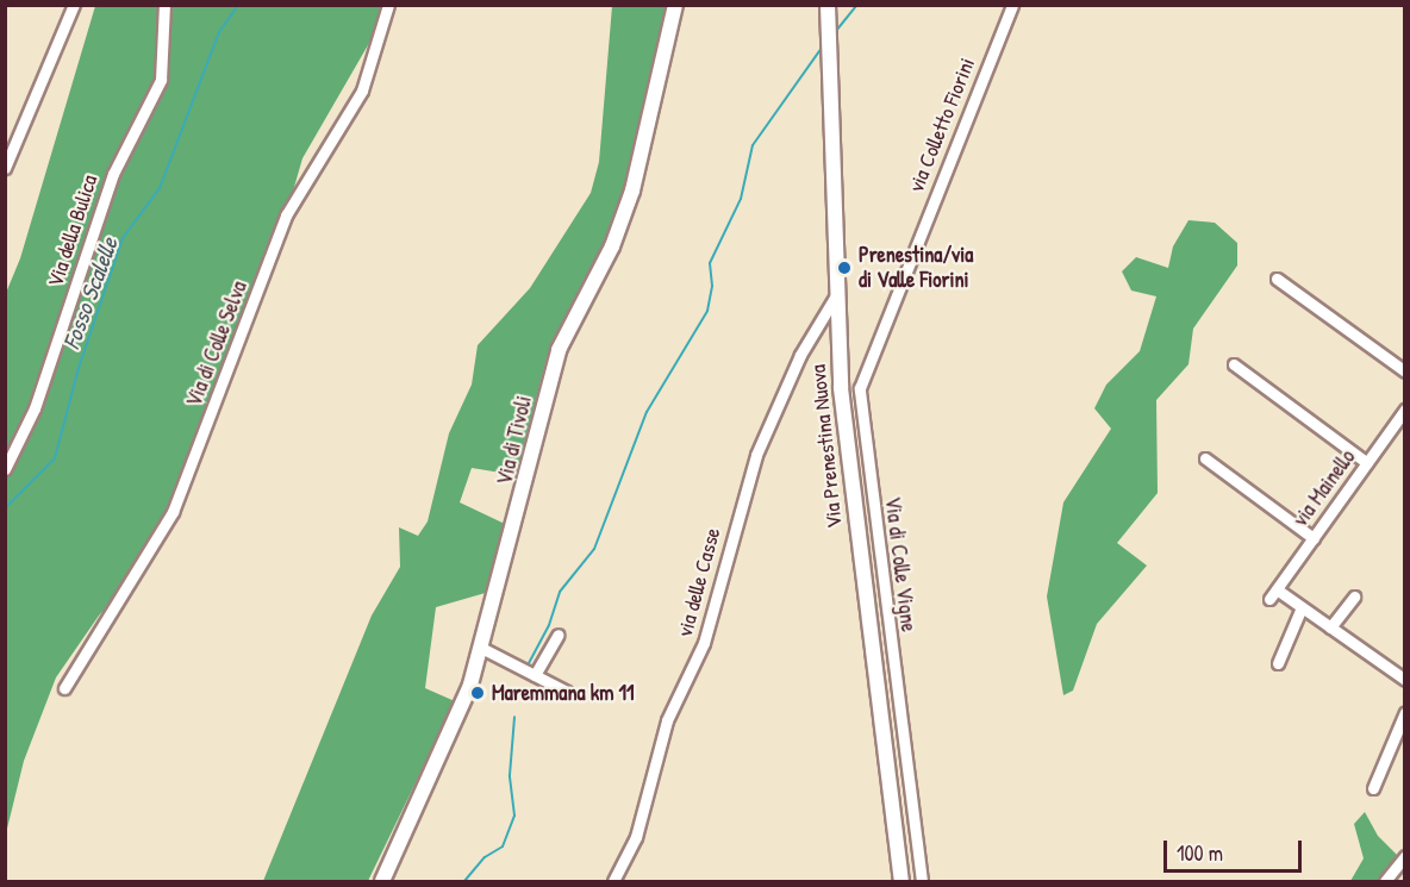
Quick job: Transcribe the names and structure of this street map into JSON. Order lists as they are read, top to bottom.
{
  "streets": {
    "main road": ["Via di Tivoli", "Via Prenestina Nuova"],
    "street": [
      "via Colletto Fiorini",
      "Via della Bulica",
      "Via di Colle Selva",
      "via Mainello",
      "Via di Colle Vigne",
      "via delle Casse"
    ]
  },
  "crossings": [
    ["via Colletto Fiorini", "Via di Colle Vigne"],
    ["Via Prenestina Nuova", "via delle Casse"]
  ],
  "water": ["Fosso Scalelle"],
  "places": ["Prenestina/via di Valle Fiorini", "Maremmana km 11"],
  "scale_bar": "100 m"
}
